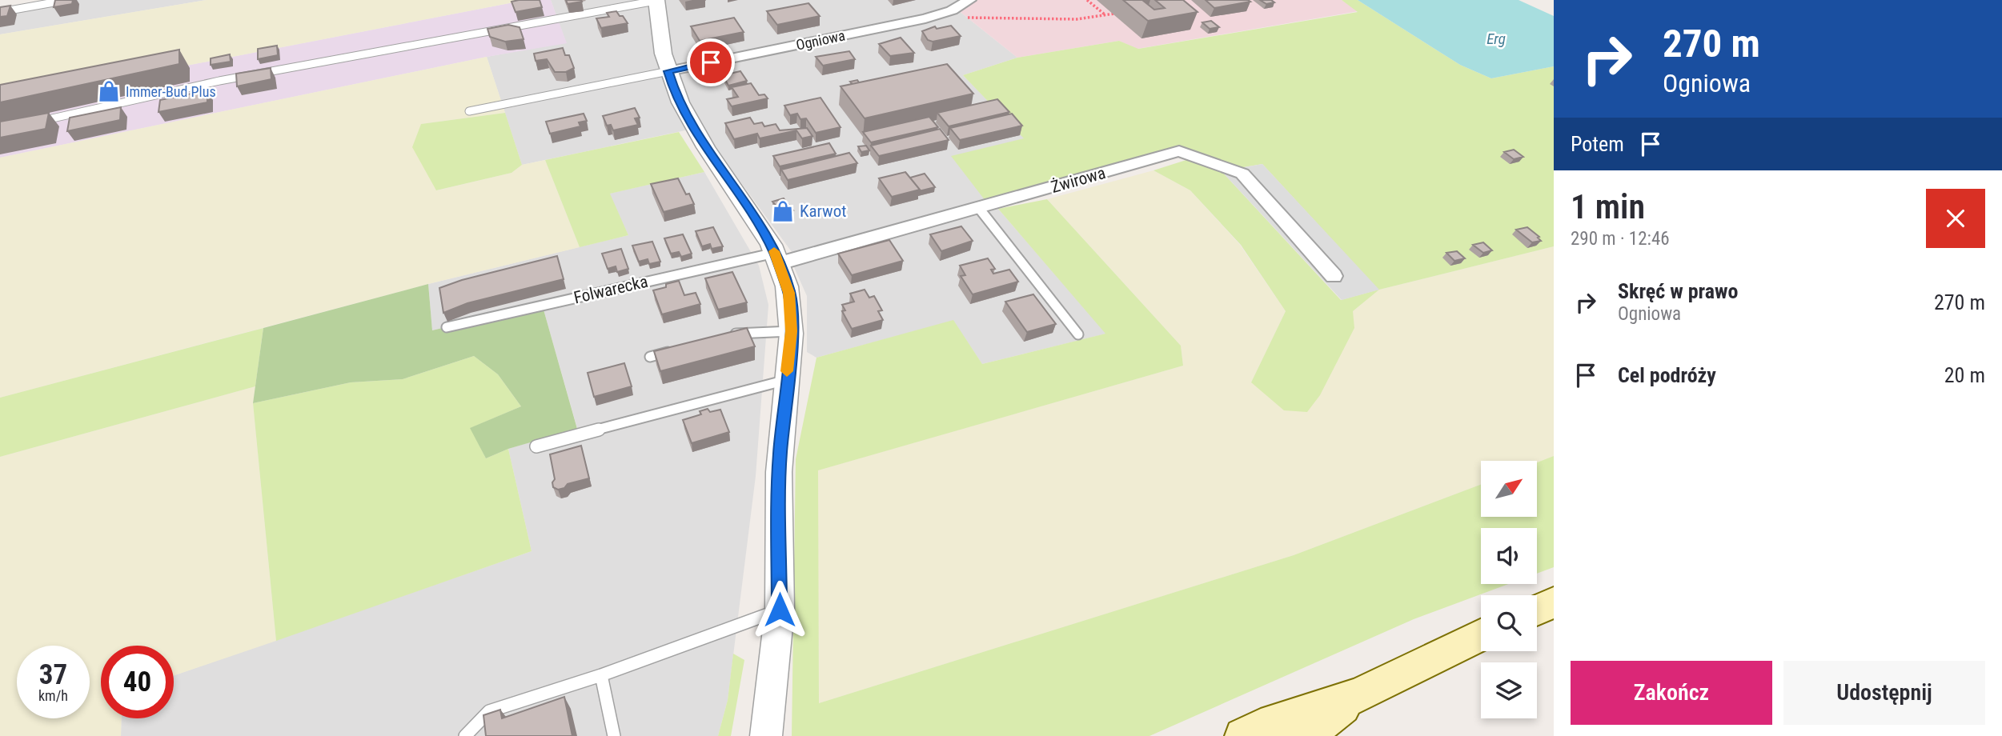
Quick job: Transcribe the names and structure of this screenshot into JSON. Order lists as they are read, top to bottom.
{
  "streets": {
    "street": ["Ogniowa", "Żwirowa"],
    "lane": ["Folwarecka"]
  },
  "crossings": [
    ["Żwirowa", "Folwarecka"]
  ],
  "water": ["Erg"],
  "places": {
    "shop": ["Immer-Bud Plus", "Karwot"]
  },
  "north": "top right",
  "page": {
    "turn": ["270 m", "Ogniowa"],
    "then": "Potem",
    "heading": ["1 min", "290 m · 12:46"],
    "list": [
      {
        "name": "Skręć w prawo",
        "note": "Ogniowa",
        "value": "270 m"
      },
      {
        "name": "Cel podróży",
        "value": "20 m"
      }
    ],
    "speed": "37 km/h",
    "limit": "40",
    "buttons": ["Zakończ", "Udostępnij"]
  }
}
